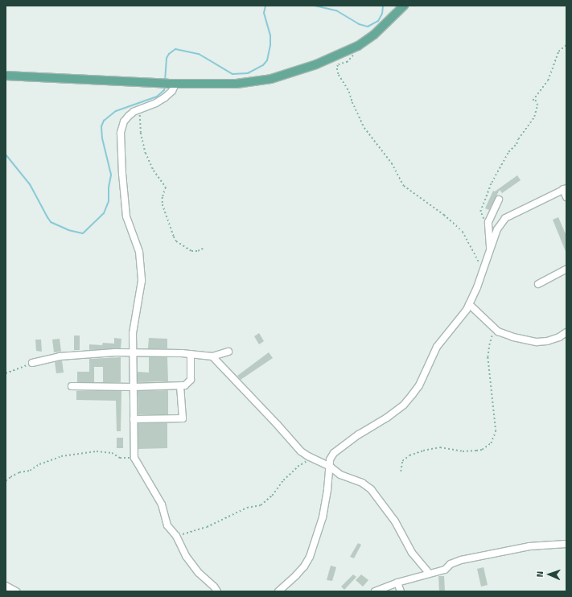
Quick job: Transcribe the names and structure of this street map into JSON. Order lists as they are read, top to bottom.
{
  "north": "left"
}
